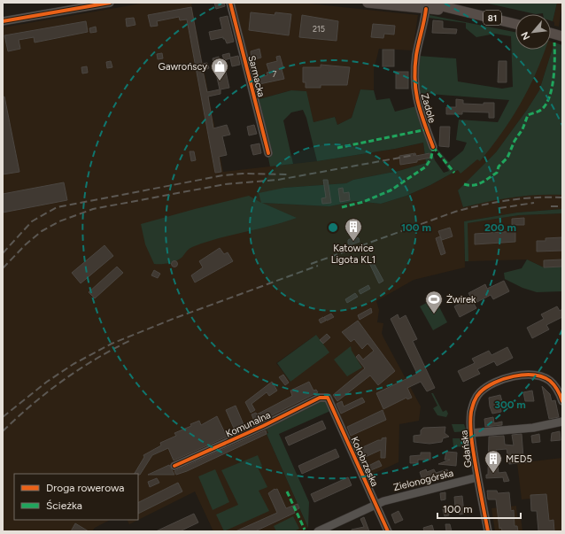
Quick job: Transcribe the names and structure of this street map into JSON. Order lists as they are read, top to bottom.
{
  "streets": {
    "main road": ["81"],
    "street": [
      "Sarmacka",
      "Zadole",
      "Komunalna",
      "Gdańska",
      "Kołobrzeska",
      "Zielonogórska"
    ]
  },
  "crossings": [
    ["81", "Zadole"],
    ["Komunalna", "Kołobrzeska"],
    ["Gdańska", "Zielonogórska"],
    ["Kołobrzeska", "Zielonogórska"]
  ],
  "places": {
    "shop": ["Gawrońscy"],
    "building": ["Katowice Ligota KL1", "MED5"],
    "sports": ["Żwirek"]
  },
  "house_numbers": ["215", "7"],
  "legend": ["Droga rowerowa", "Ścieżka"],
  "scale_bar": "100 m",
  "north": "bottom left",
  "rings": ["100 m", "200 m", "300 m"]
}
